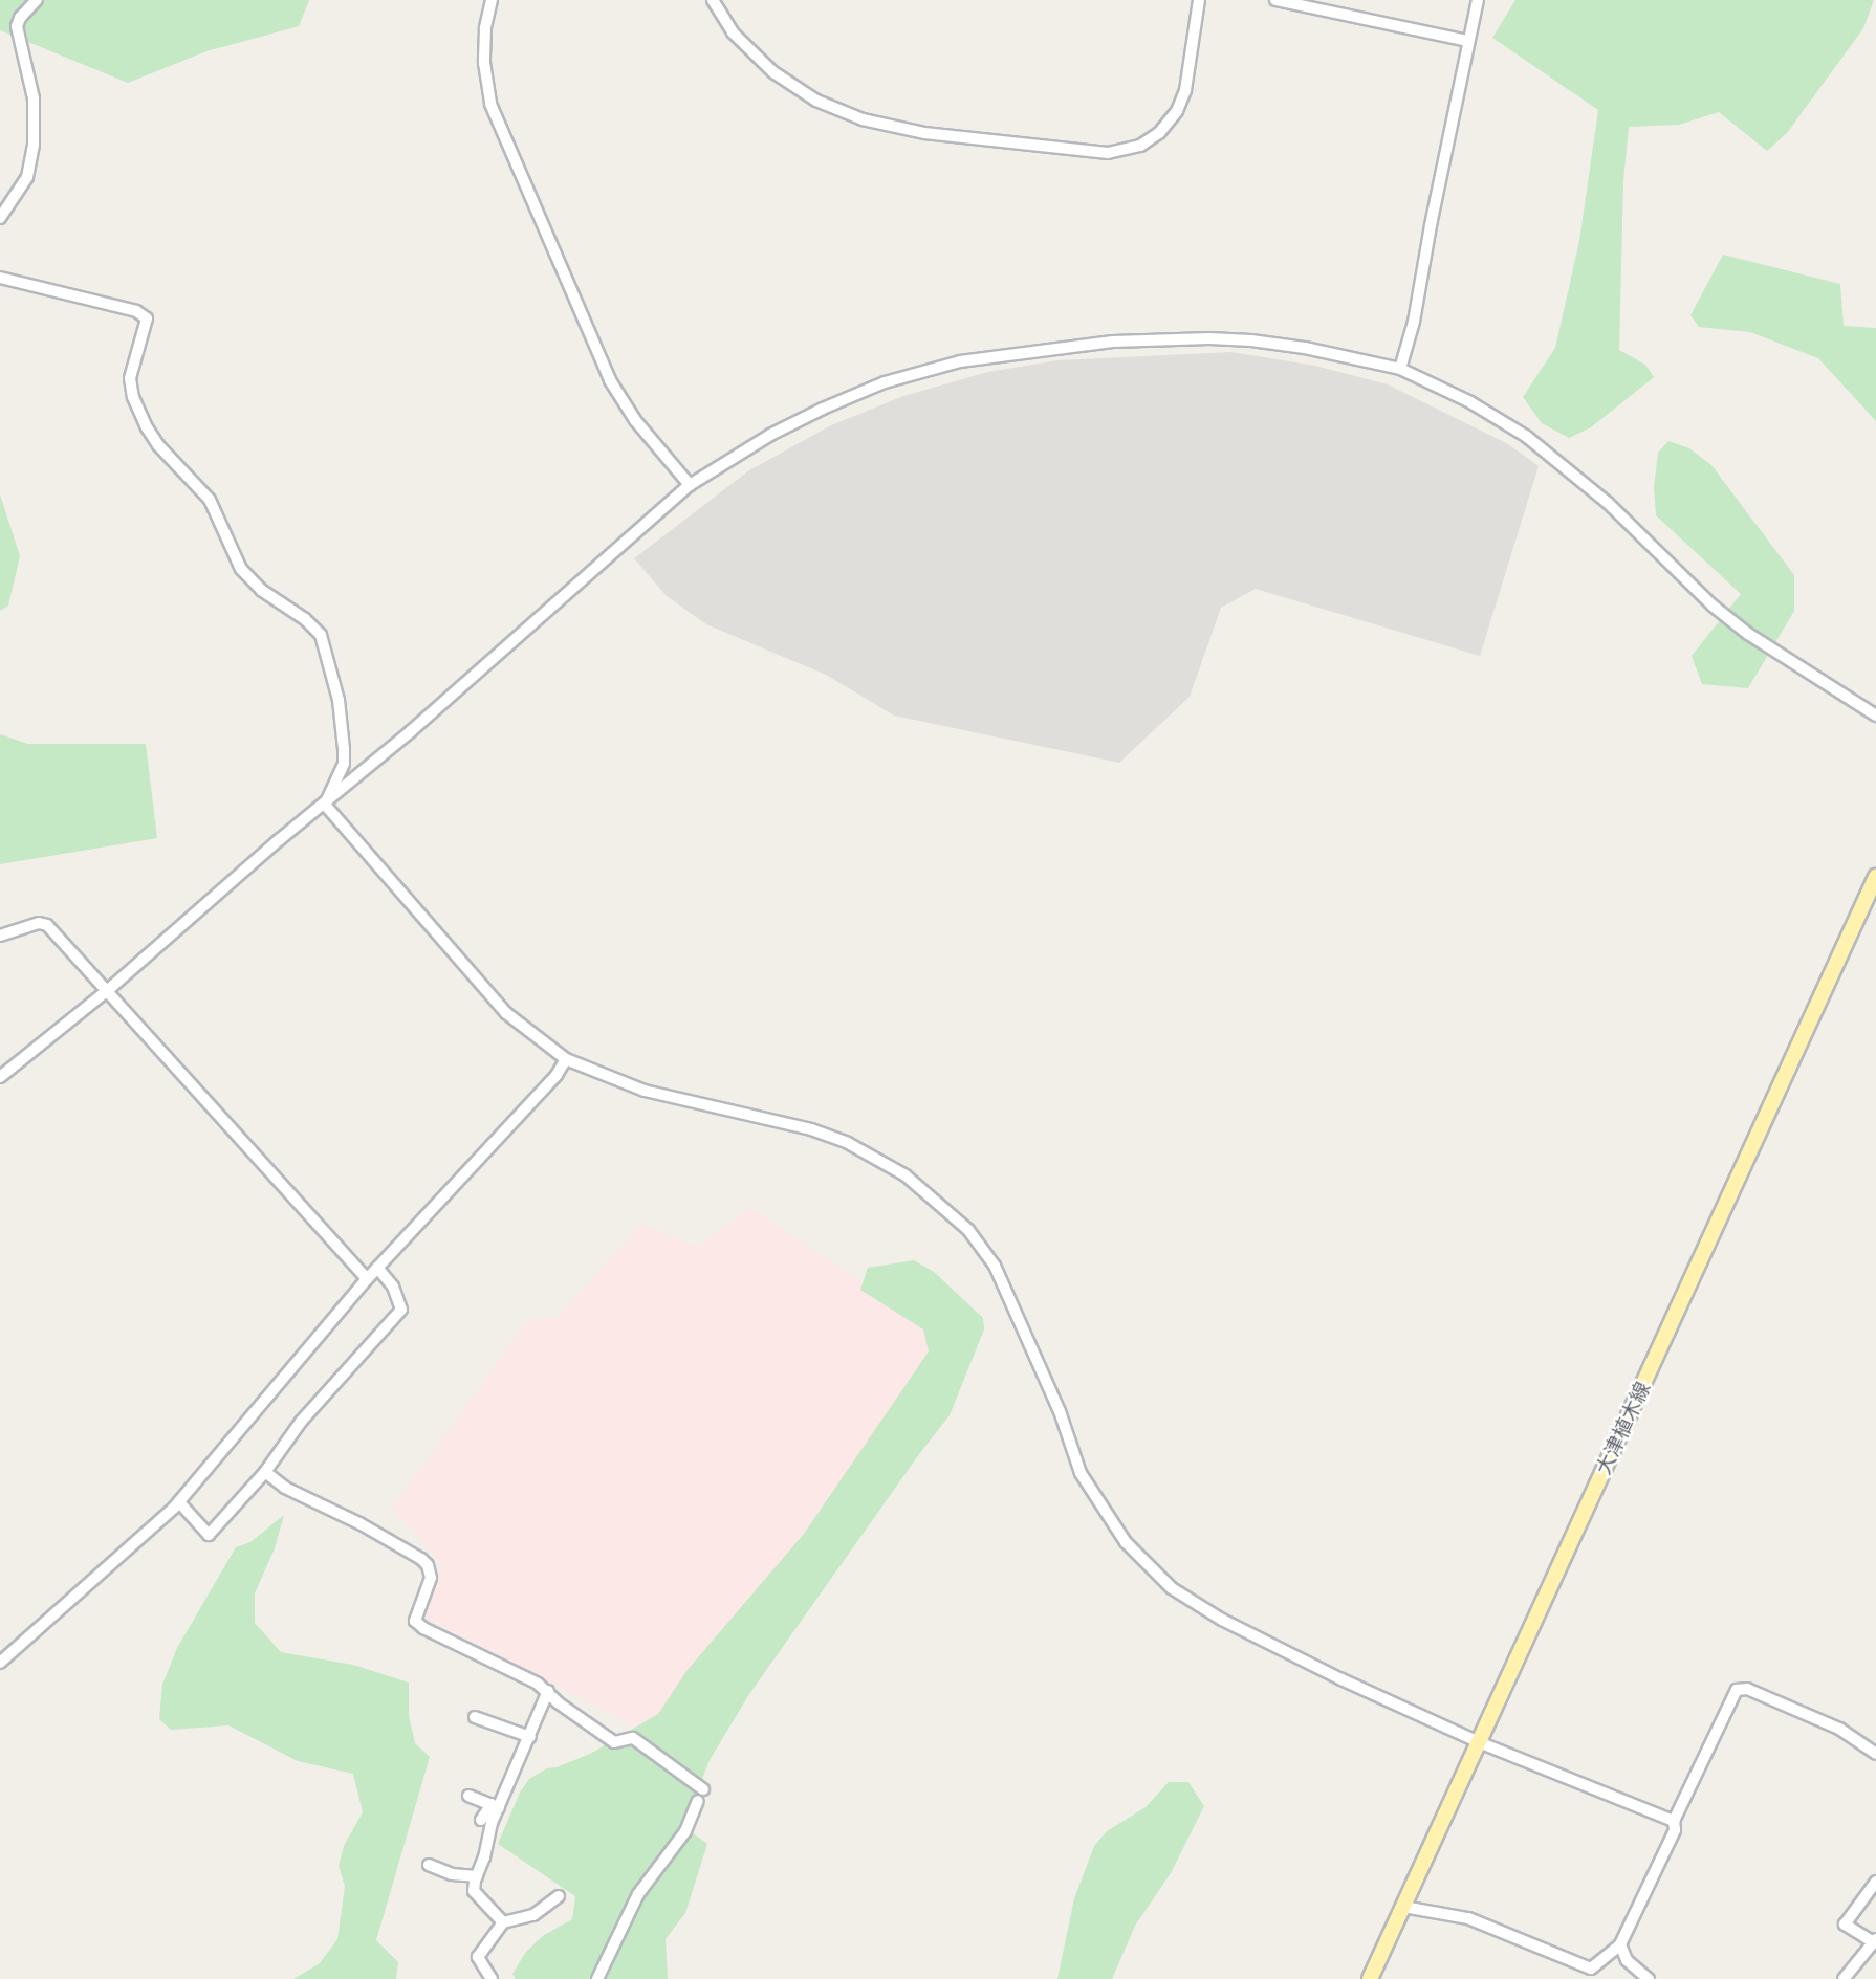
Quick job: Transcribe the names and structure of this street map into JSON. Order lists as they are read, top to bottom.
{
  "streets": {
    "main road": ["大津植木線"]
  }
}
